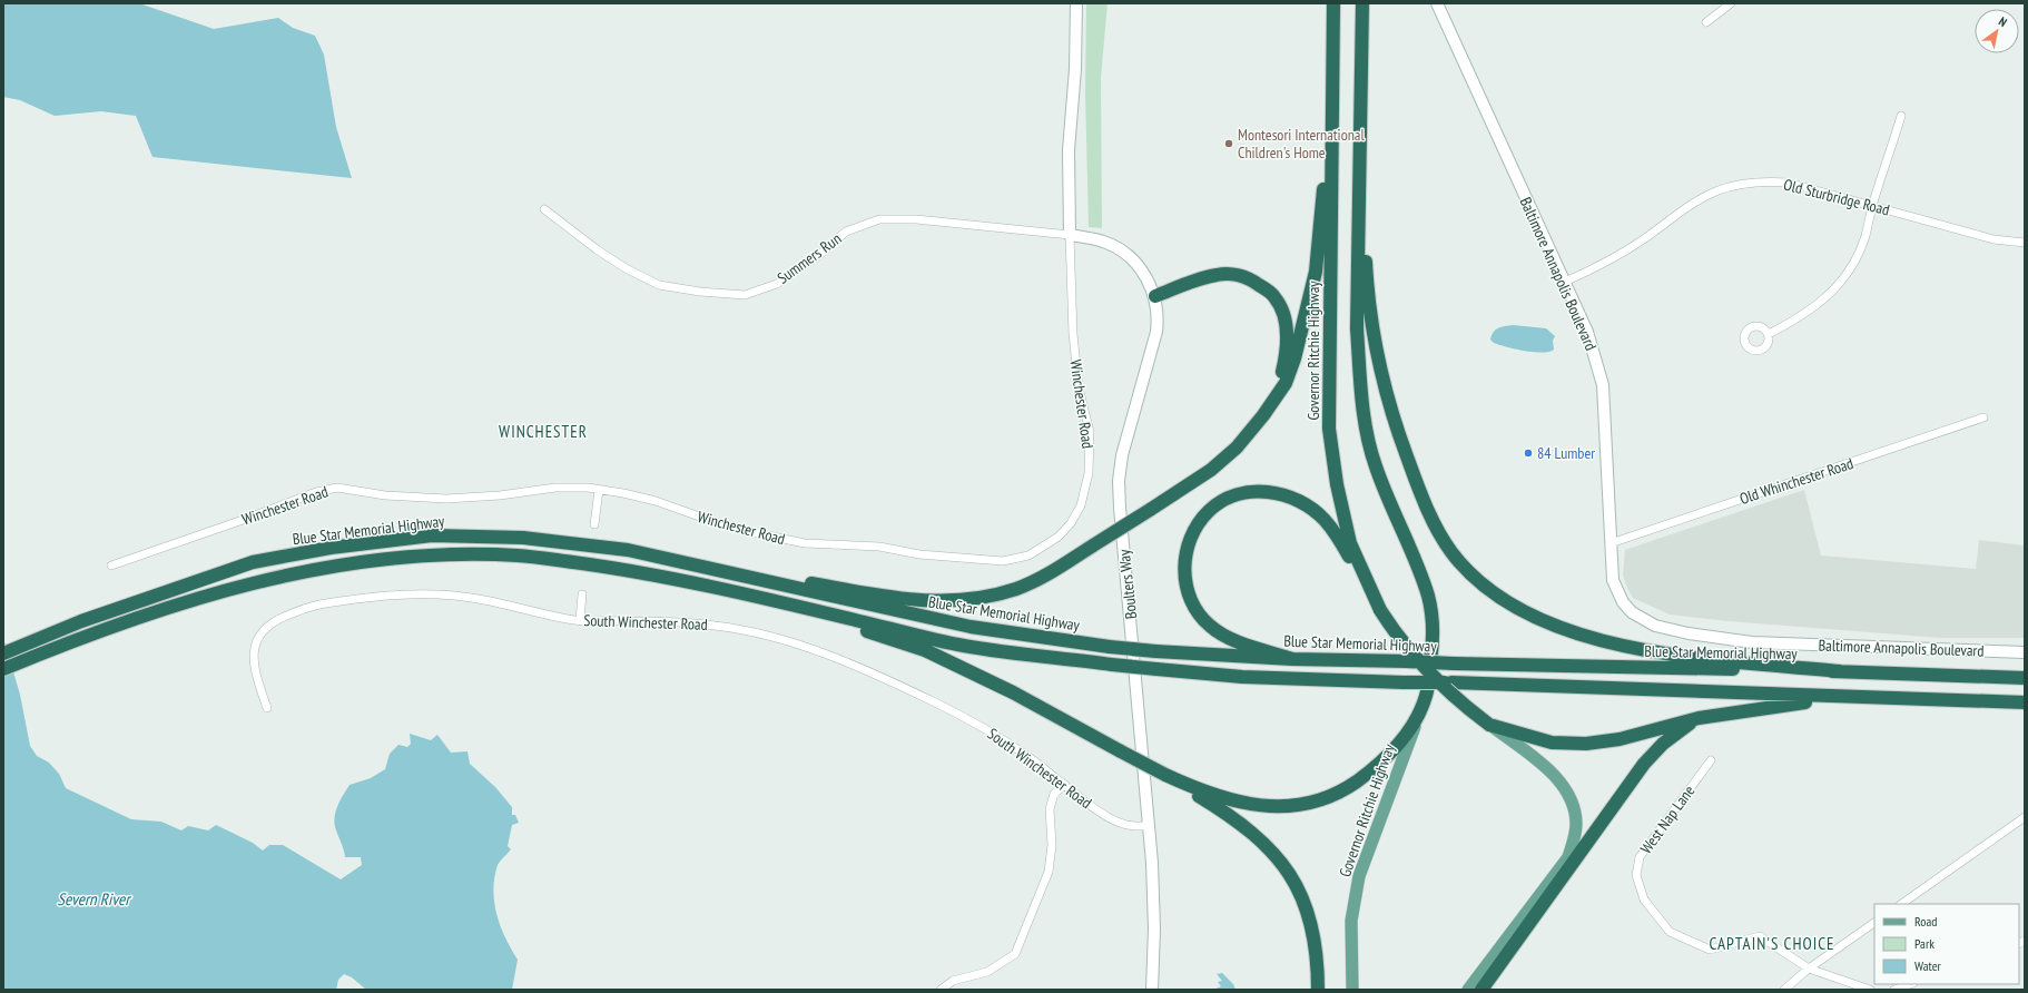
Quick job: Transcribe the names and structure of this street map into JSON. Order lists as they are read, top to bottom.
{
  "streets": {
    "highway": ["Governor Ritchie Highway", "Blue Star Memorial Highway"],
    "street": [
      "Old Sturbridge Road",
      "Summers Run",
      "Baltimore Annapolis Boulevard",
      "Winchester Road",
      "Old Whinchester Road",
      "Boulters Way",
      "South Winchester Road",
      "West Nap Lane"
    ]
  },
  "crossings": [
    ["Old Sturbridge Road", "Baltimore Annapolis Boulevard"],
    ["Summers Run", "Winchester Road"],
    ["Summers Run", "Boulters Way"],
    ["Baltimore Annapolis Boulevard", "Old Whinchester Road"],
    ["Governor Ritchie Highway", "Blue Star Memorial Highway"],
    ["Winchester Road", "Boulters Way"],
    ["Boulters Way", "South Winchester Road"]
  ],
  "districts": ["WINCHESTER", "CAPTAIN'S CHOICE"],
  "water": ["Severn River"],
  "places": ["Montesori International Children's Home", "84 Lumber"],
  "legend": ["Road", "Park", "Water"],
  "north": "top right"
}
